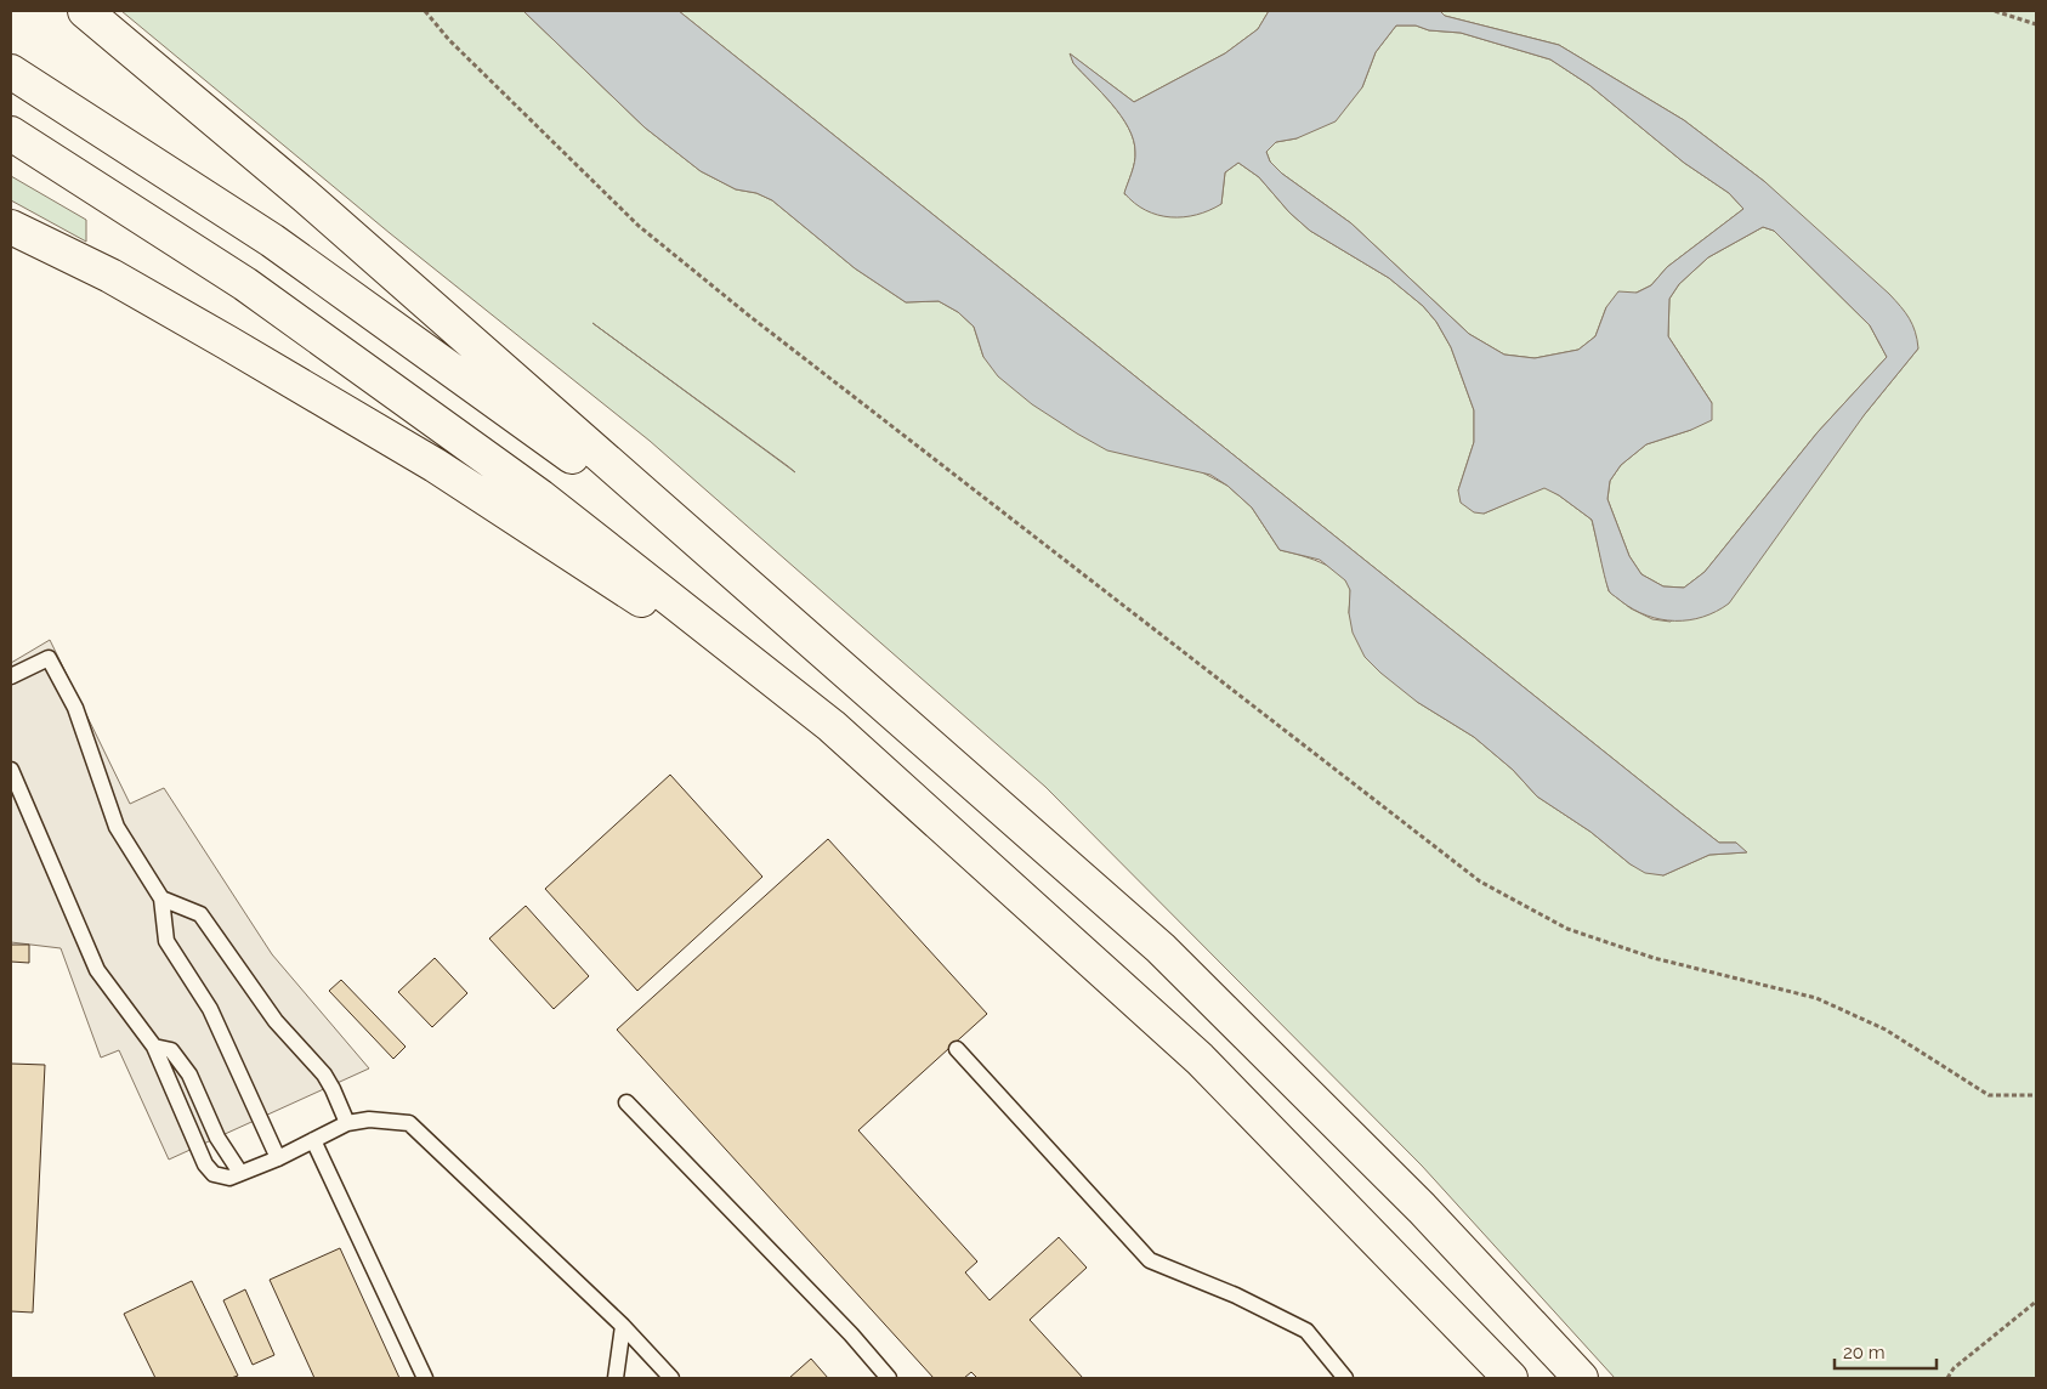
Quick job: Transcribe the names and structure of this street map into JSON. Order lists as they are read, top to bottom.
{
  "scale_bar": "20 m"
}
